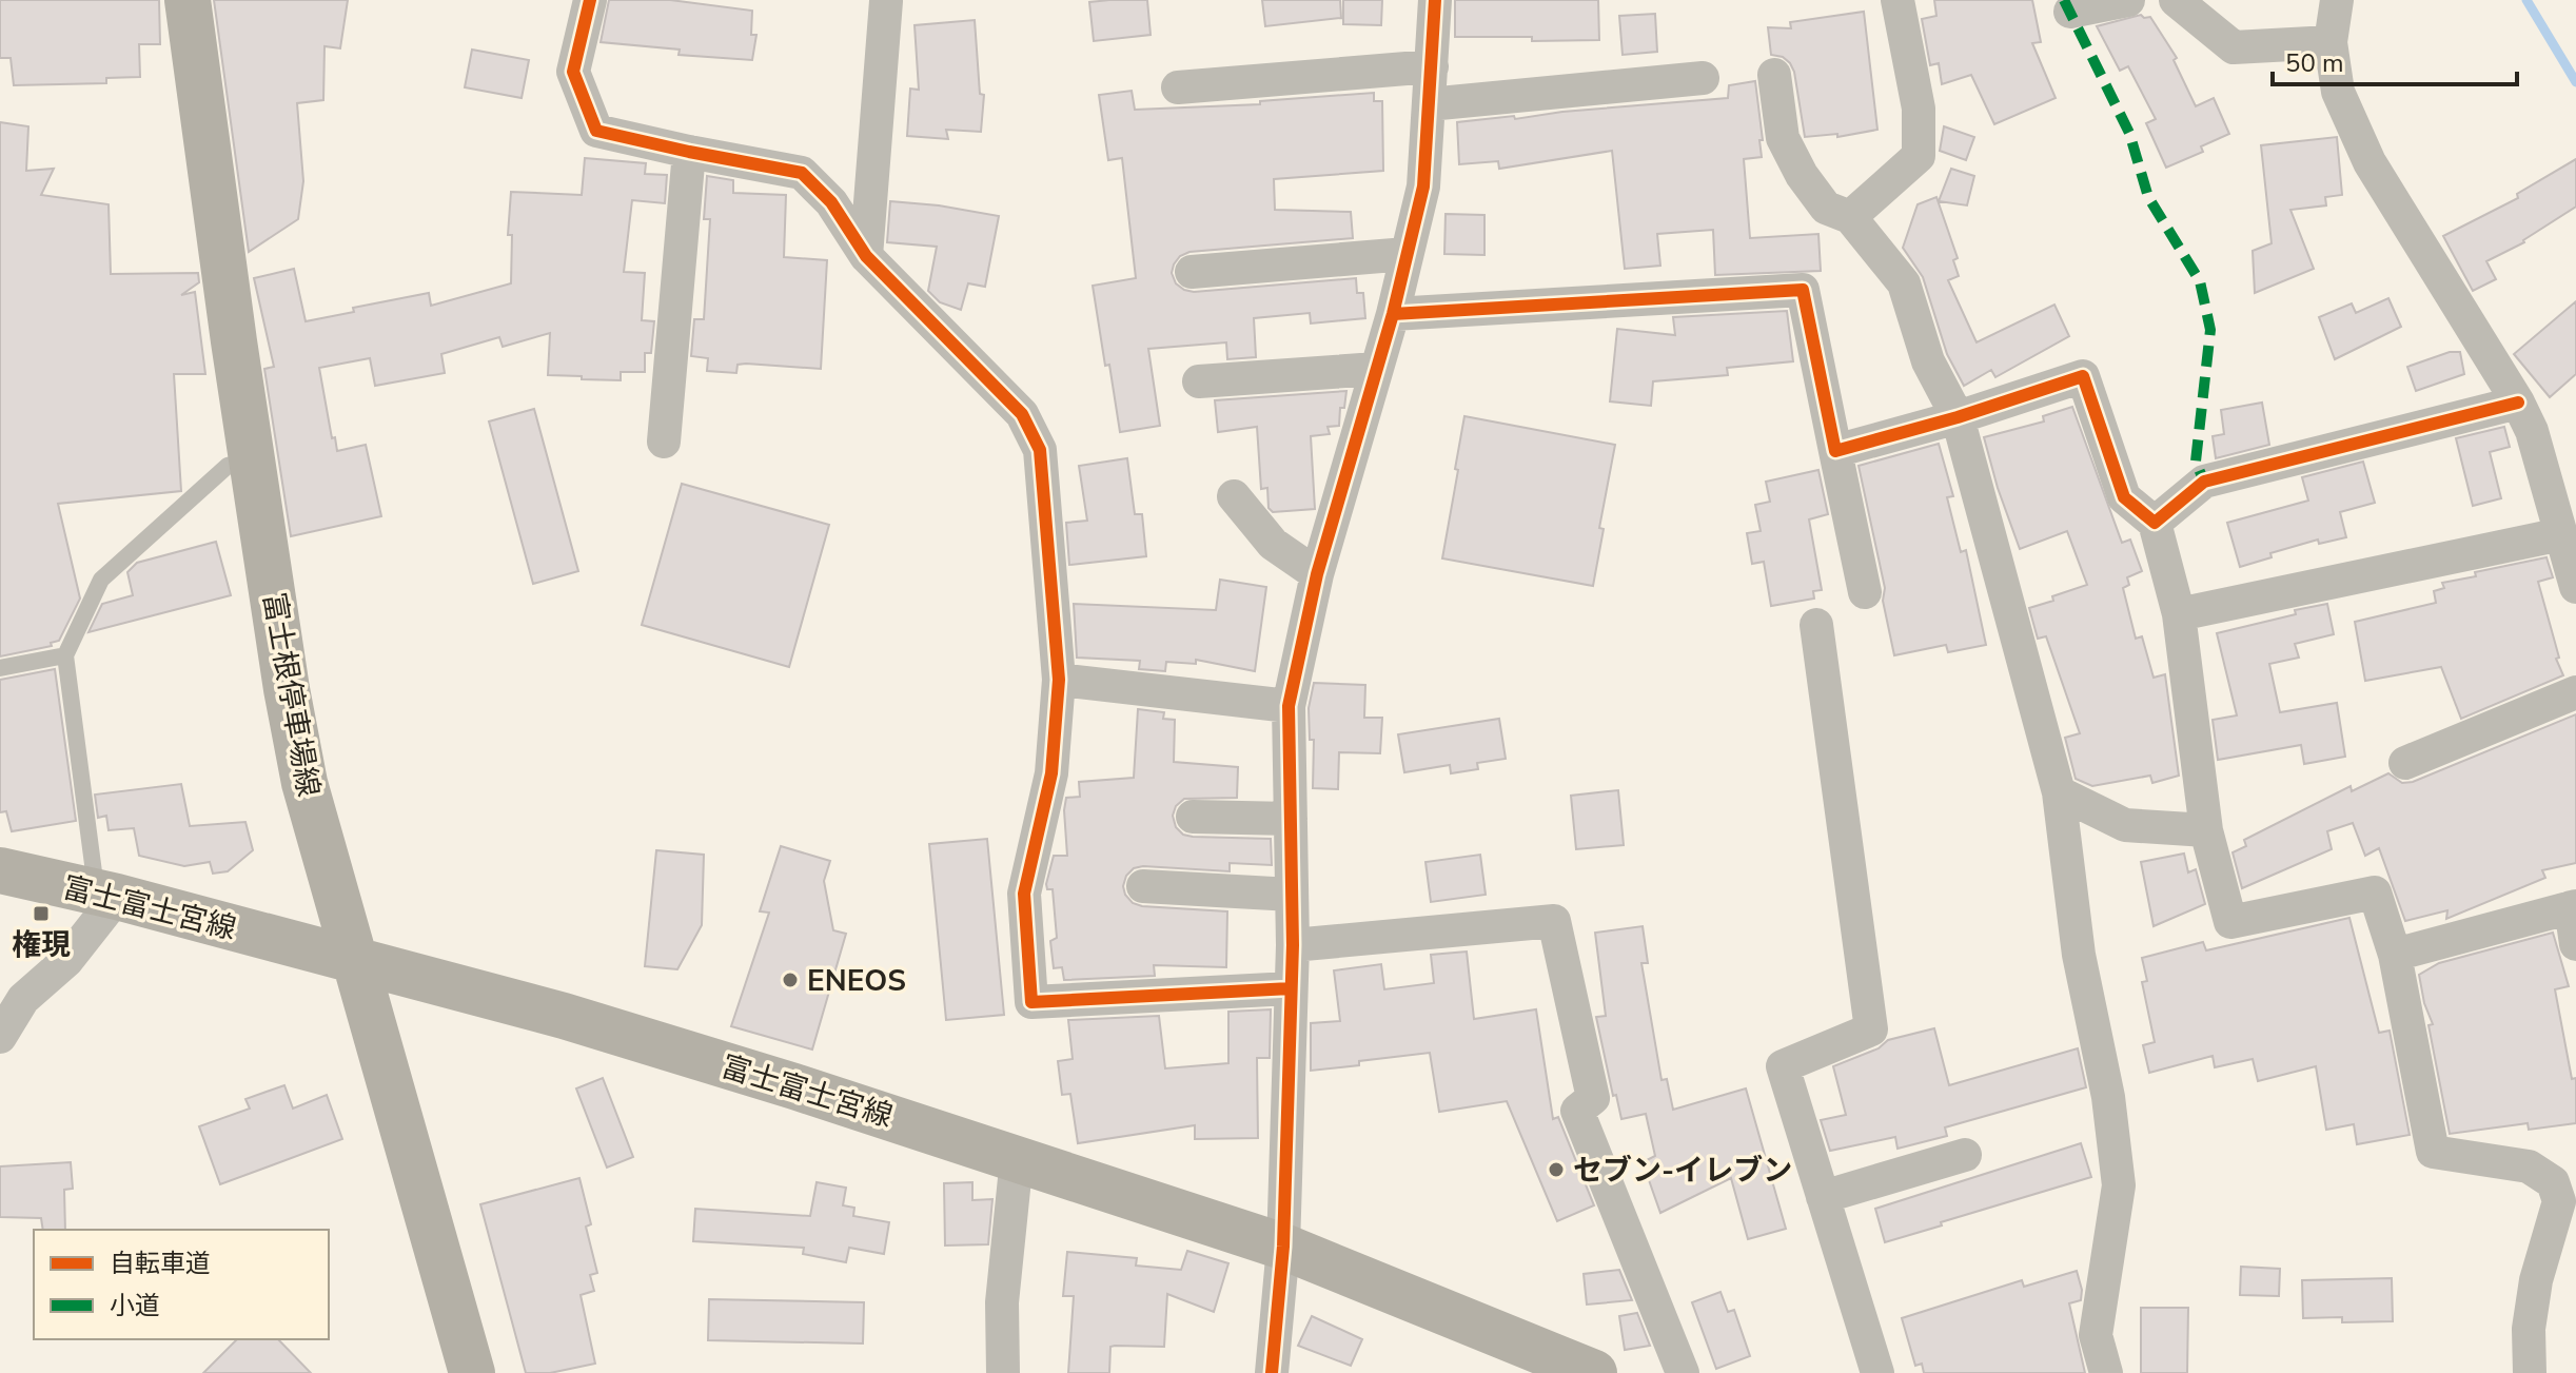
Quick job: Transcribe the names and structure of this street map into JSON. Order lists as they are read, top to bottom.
{
  "streets": {
    "main road": ["富士根停車場線", "富士富士宮線"]
  },
  "crossings": [
    ["富士根停車場線", "富士富士宮線"]
  ],
  "places": {
    "transit": ["権現"],
    "other": ["ENEOS", "セブン-イレブン"]
  },
  "legend": ["自転車道", "小道"],
  "scale_bar": "50 m"
}
